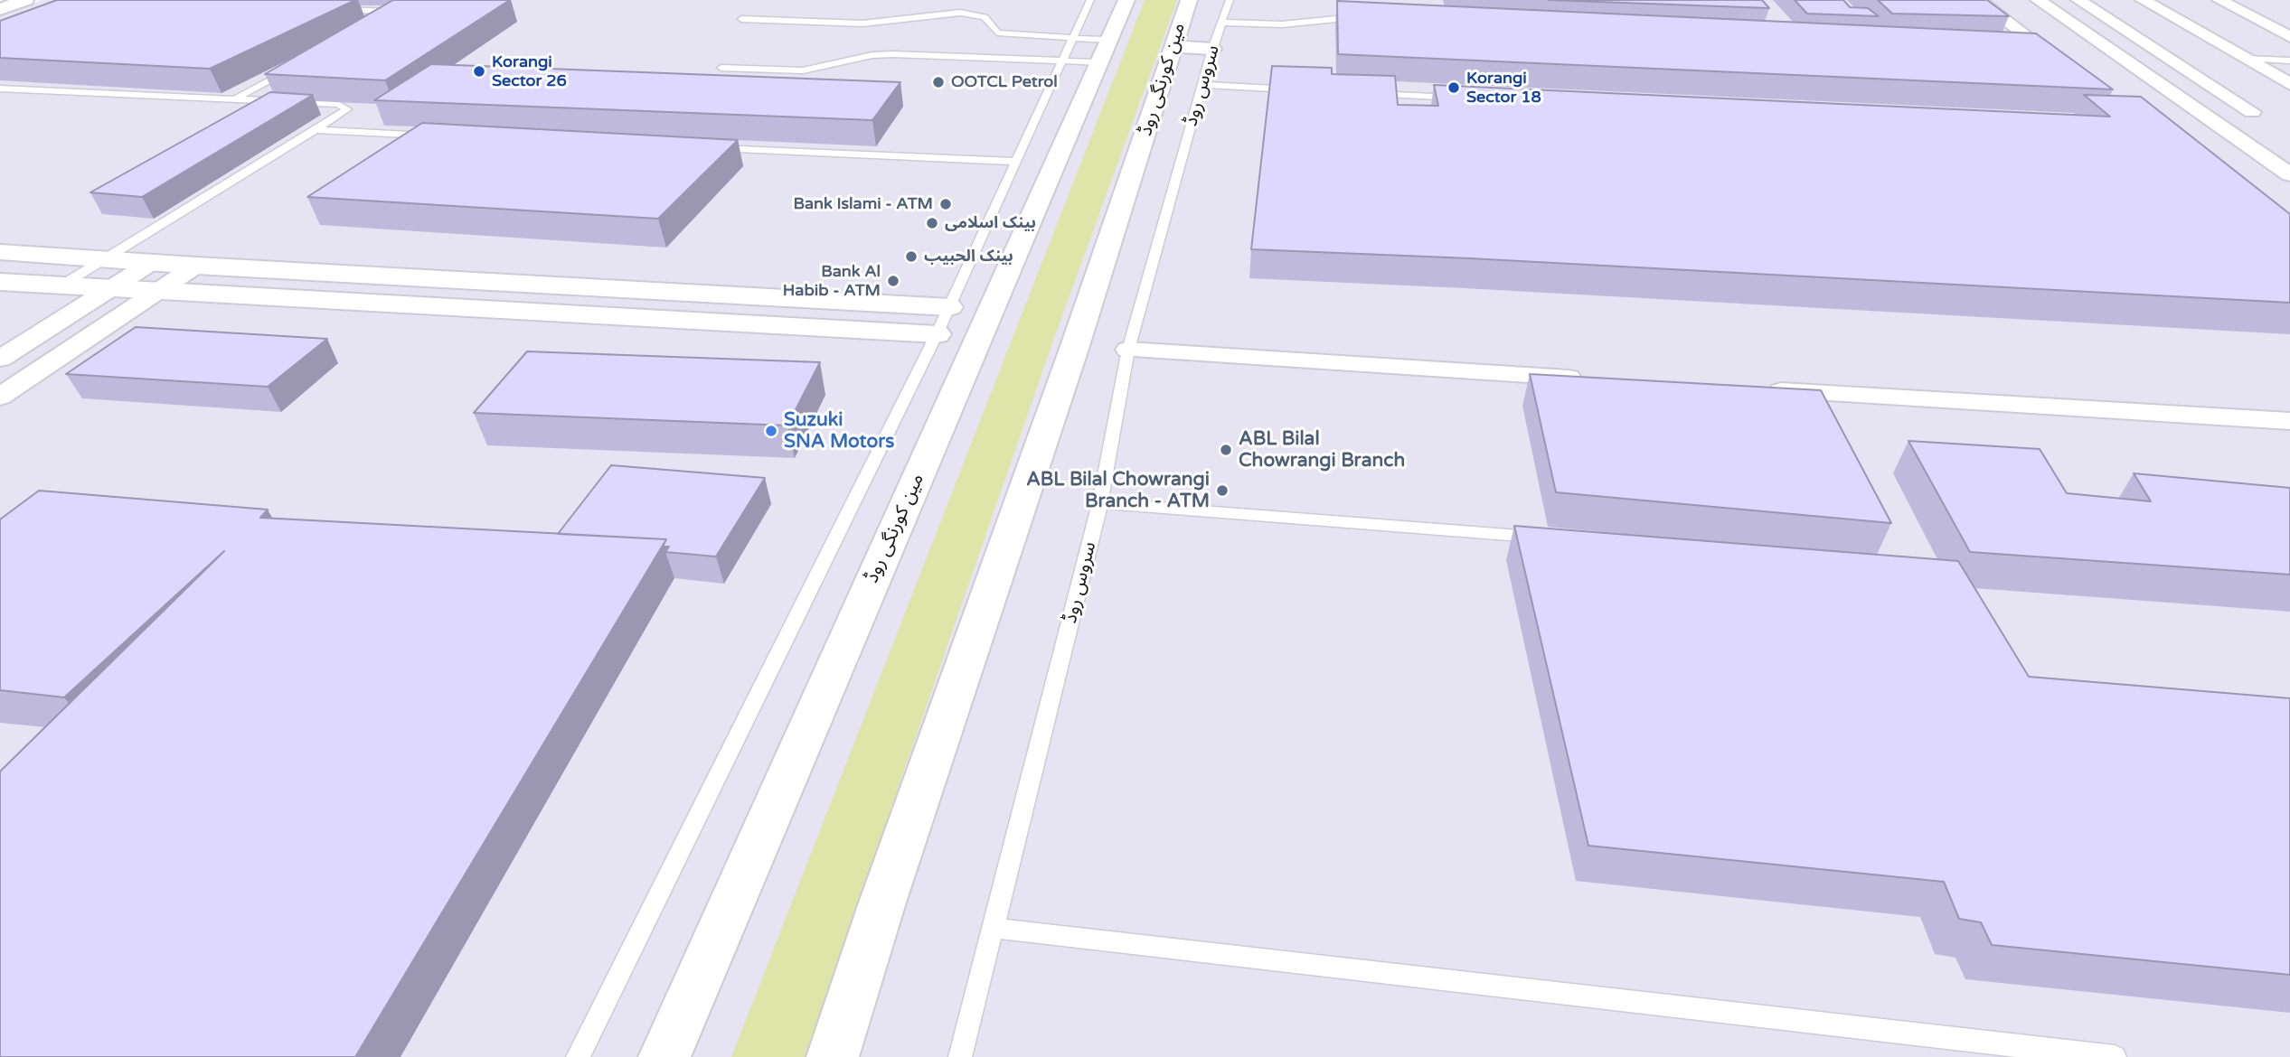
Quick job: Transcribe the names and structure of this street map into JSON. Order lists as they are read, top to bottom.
{
  "streets": {
    "main road": ["مین کورنگی روڈ"],
    "lane": ["سروس روڈ"]
  },
  "crossings": [
    ["مین کورنگی روڈ", "سروس روڈ"]
  ],
  "places": [
    "Korangi Sector 26",
    "OOTCL Petrol",
    "Korangi Sector 18",
    "Bank Islami - ATM",
    "بینک اسلامی",
    "بينک الحبيب",
    "Bank Al Habib - ATM",
    "Suzuki SNA Motors",
    "ABL Bilal Chowrangi Branch",
    "ABL Bilal Chowrangi Branch - ATM"
  ]
}
